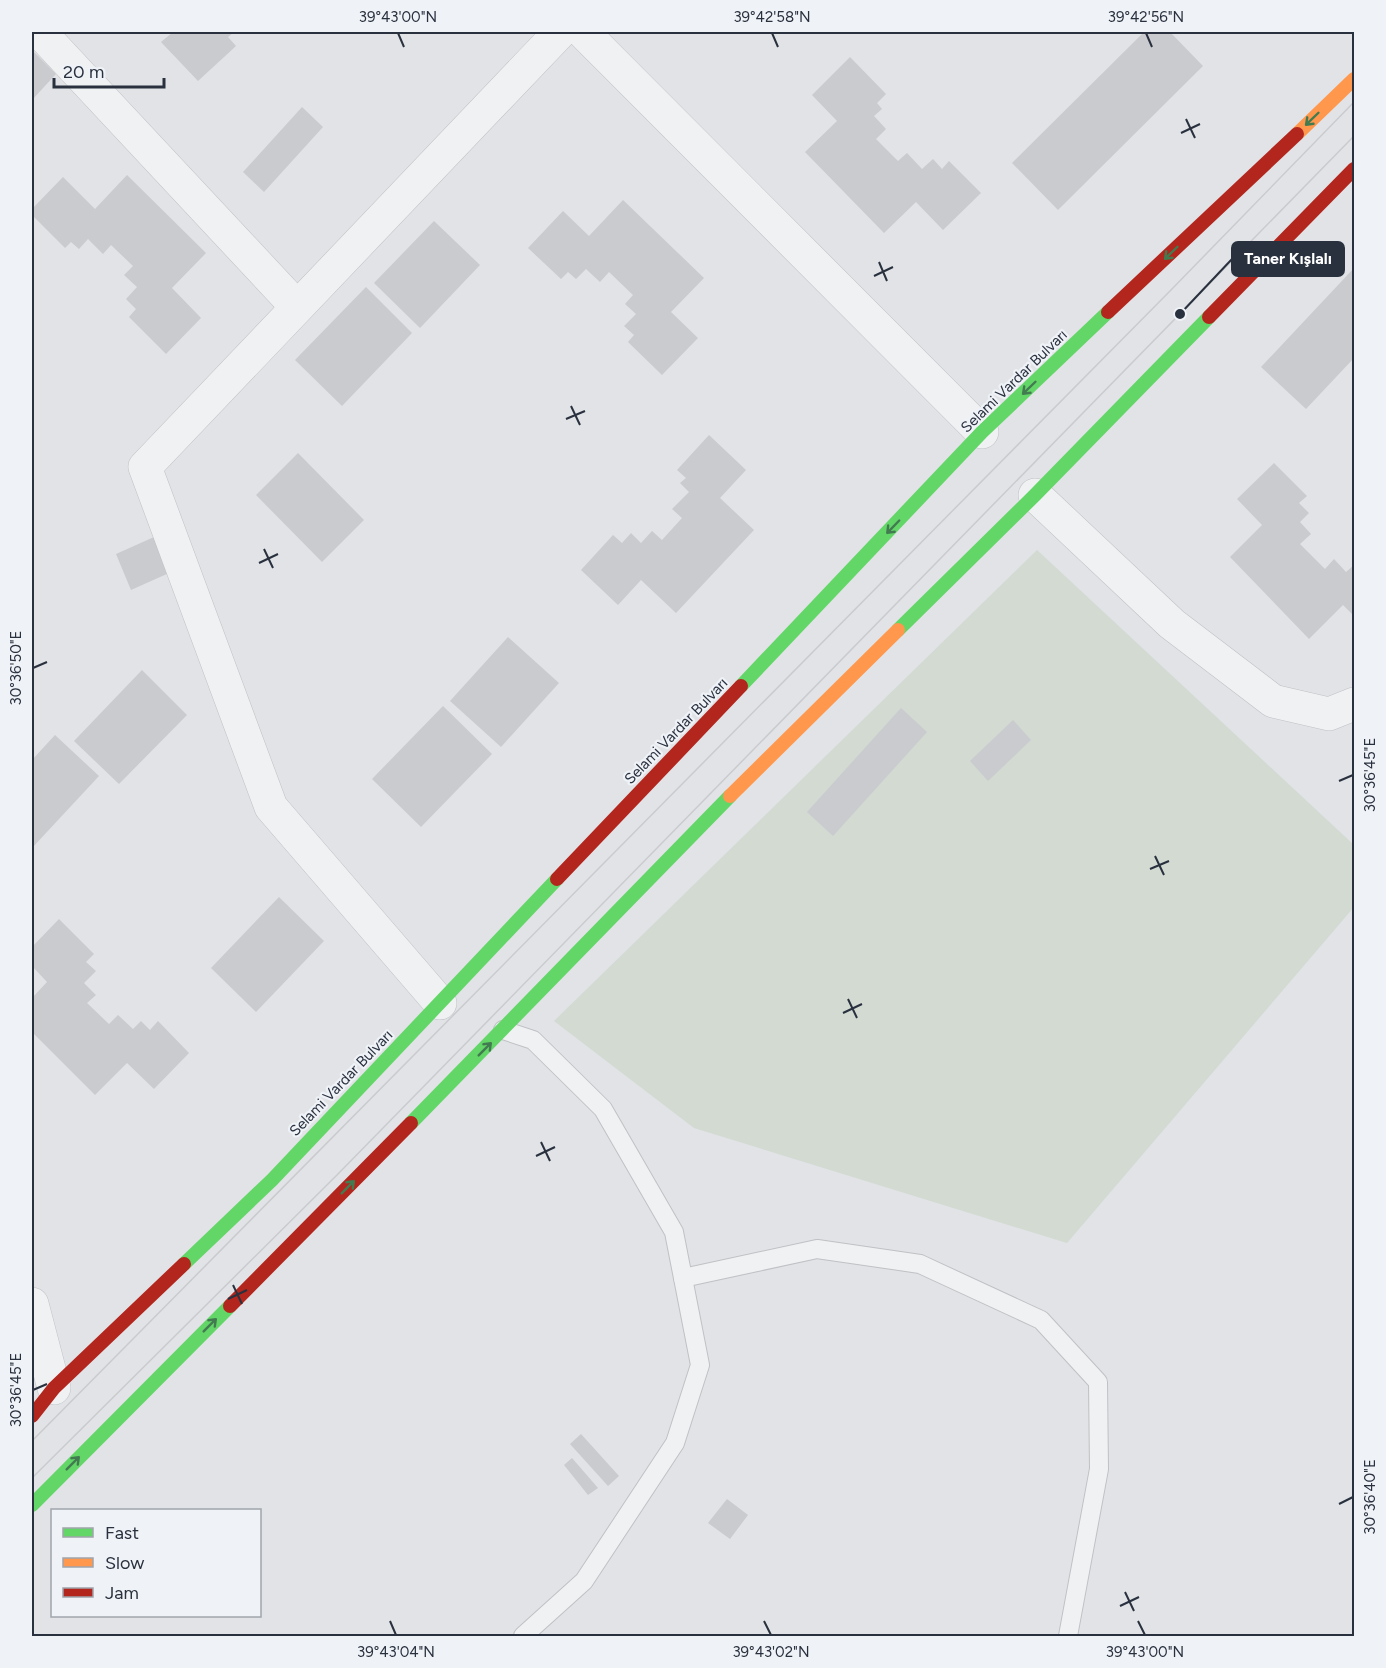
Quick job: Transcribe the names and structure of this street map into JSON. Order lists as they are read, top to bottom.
{
  "streets": {
    "main road": ["Selami Vardar Bulvarı"]
  },
  "places": ["Taner Kışlalı"],
  "legend": ["Fast", "Slow", "Jam"],
  "scale_bar": "20 m",
  "coordinates": [
    "39°43'00\"N",
    "39°42'58\"N",
    "39°42'56\"N",
    "30°36'50\"E",
    "30°36'45\"E",
    "30°36'40\"E",
    "39°43'04\"N",
    "39°43'02\"N"
  ]
}
